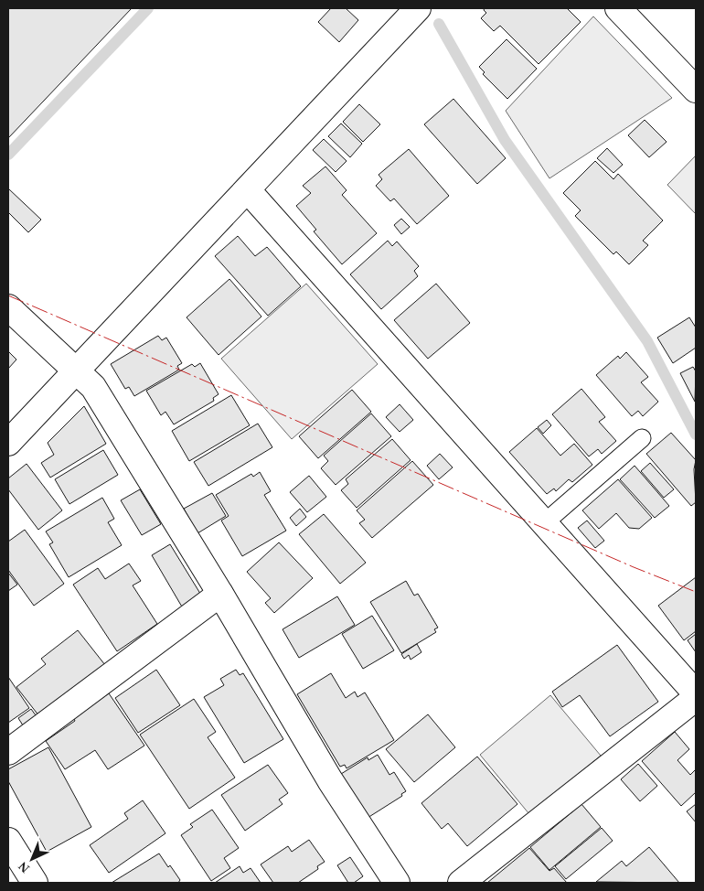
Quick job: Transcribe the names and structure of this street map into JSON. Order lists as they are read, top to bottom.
{
  "north": "bottom left"
}
